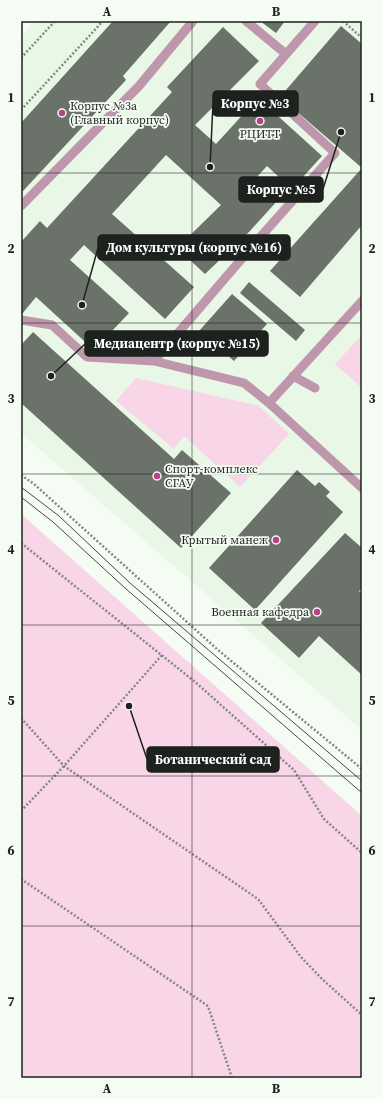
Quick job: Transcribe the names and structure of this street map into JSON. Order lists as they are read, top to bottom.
{
  "places": [
    "Корпус №3a (Главный корпус)",
    "РЦИТТ",
    "Корпус №5",
    "Корпус №3",
    "Дом культуры (корпус №16)",
    "Медиацентр (корпус №15)",
    "Спорт-комплекс СГАУ",
    "Крытый манеж",
    "Военная кафедра",
    "Ботанический сад"
  ],
  "grid": {
    "columns": ["A", "B"],
    "rows": [
      "1",
      "2",
      "3",
      "4",
      "5",
      "6",
      "7"
    ]
  }
}
